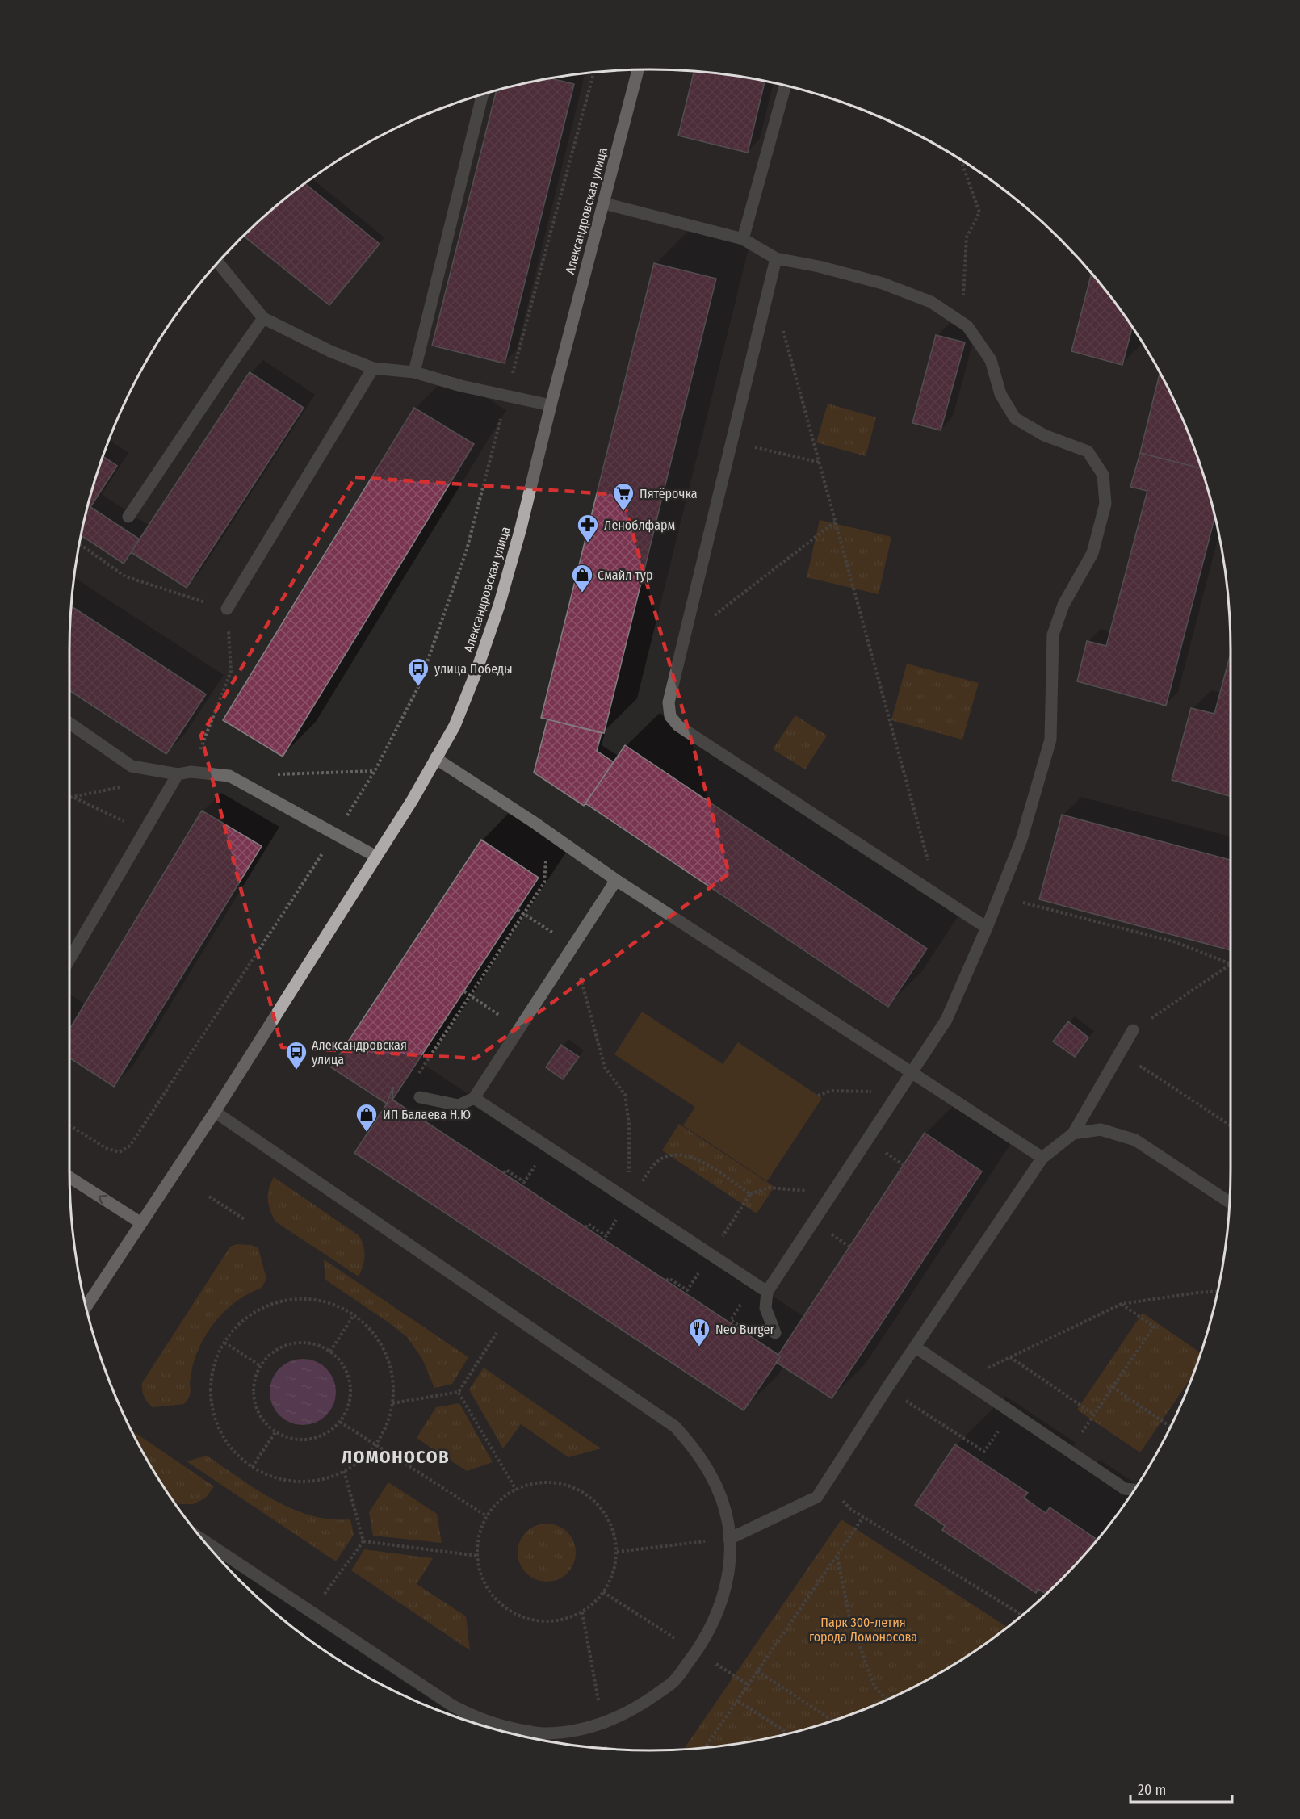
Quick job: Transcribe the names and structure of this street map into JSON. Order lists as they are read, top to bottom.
{
  "streets": {
    "main road": ["Александровская улица"]
  },
  "districts": ["ЛОМОНОСОВ"],
  "parks": ["Парк 300-летия города Ломоносова"],
  "places": {
    "supermarket": ["Пятёрочка"],
    "pharmacy": ["Леноблфарм"],
    "shop": ["Смайл тур", "ИП Балаева Н.Ю"],
    "bus stop": ["улица Победы", "Александровская улица"],
    "restaurant": ["Neo Burger"]
  },
  "scale_bar": "20 m"
}
